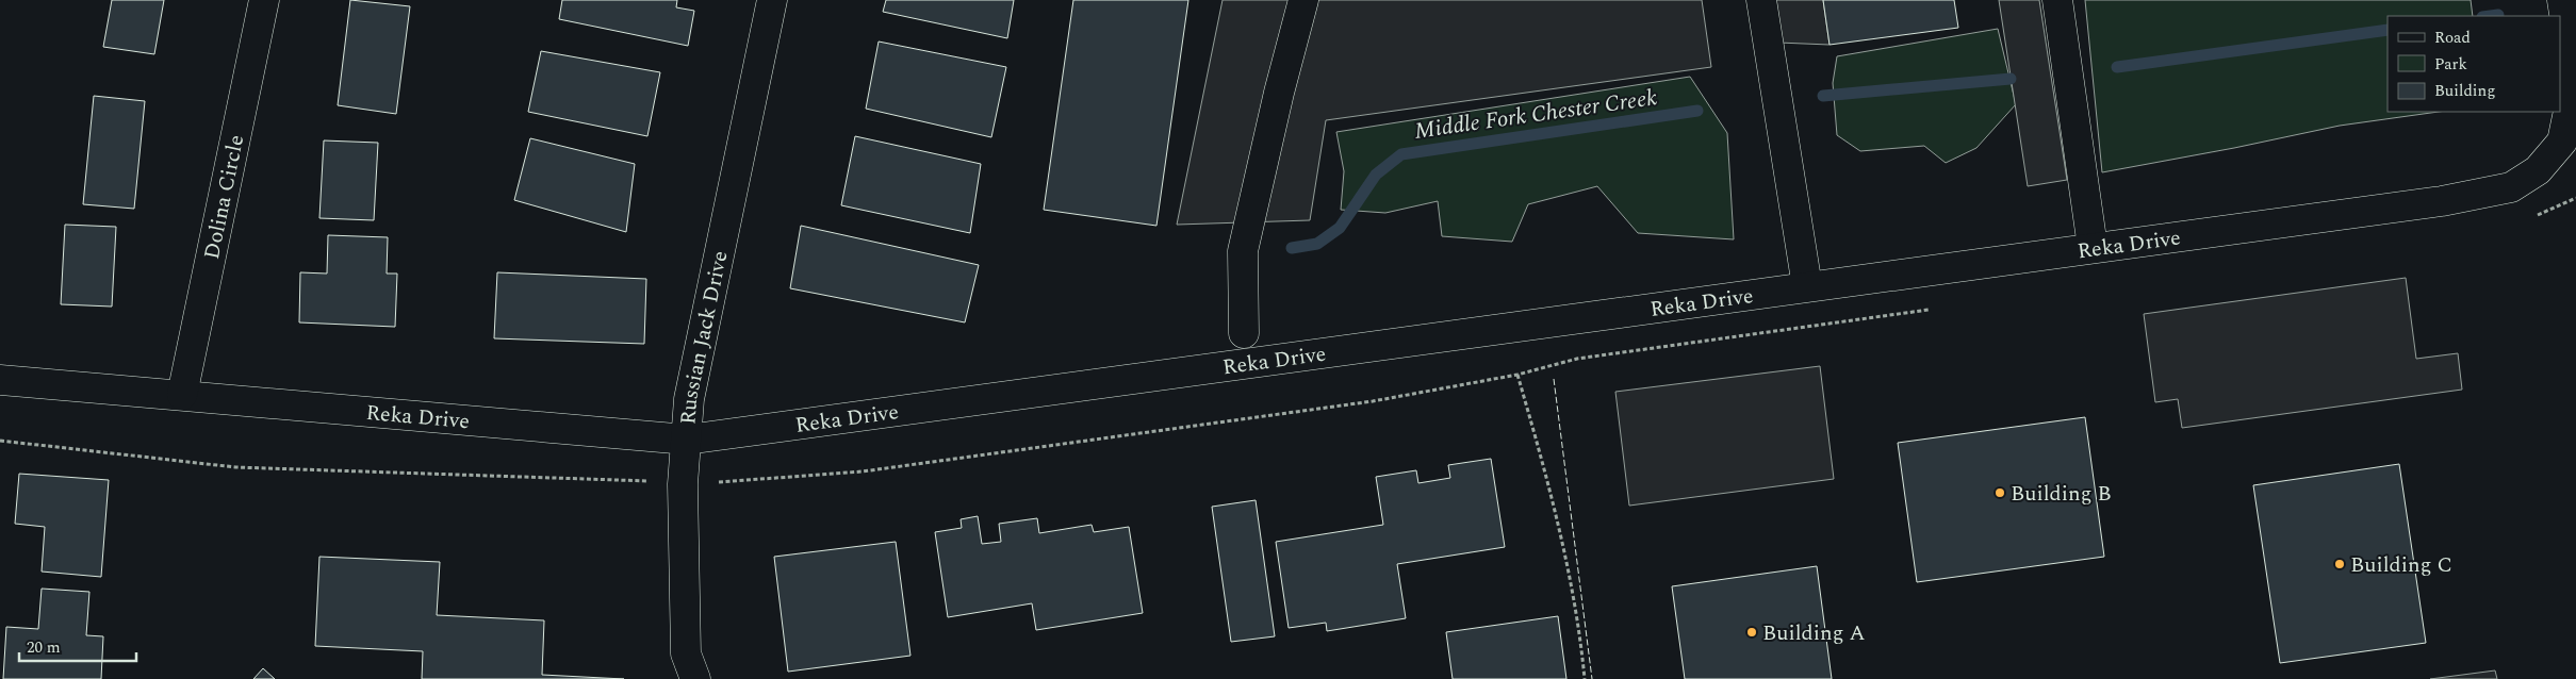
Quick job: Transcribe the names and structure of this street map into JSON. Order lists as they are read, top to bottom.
{
  "streets": {
    "street": ["Dolina Circle", "Reka Drive", "Russian Jack Drive"]
  },
  "crossings": [
    ["Dolina Circle", "Reka Drive"],
    ["Reka Drive", "Russian Jack Drive"]
  ],
  "water": ["Middle Fork Chester Creek"],
  "places": ["Building B", "Building C", "Building A"],
  "legend": ["Road", "Park", "Building"],
  "scale_bar": "20 m"
}
